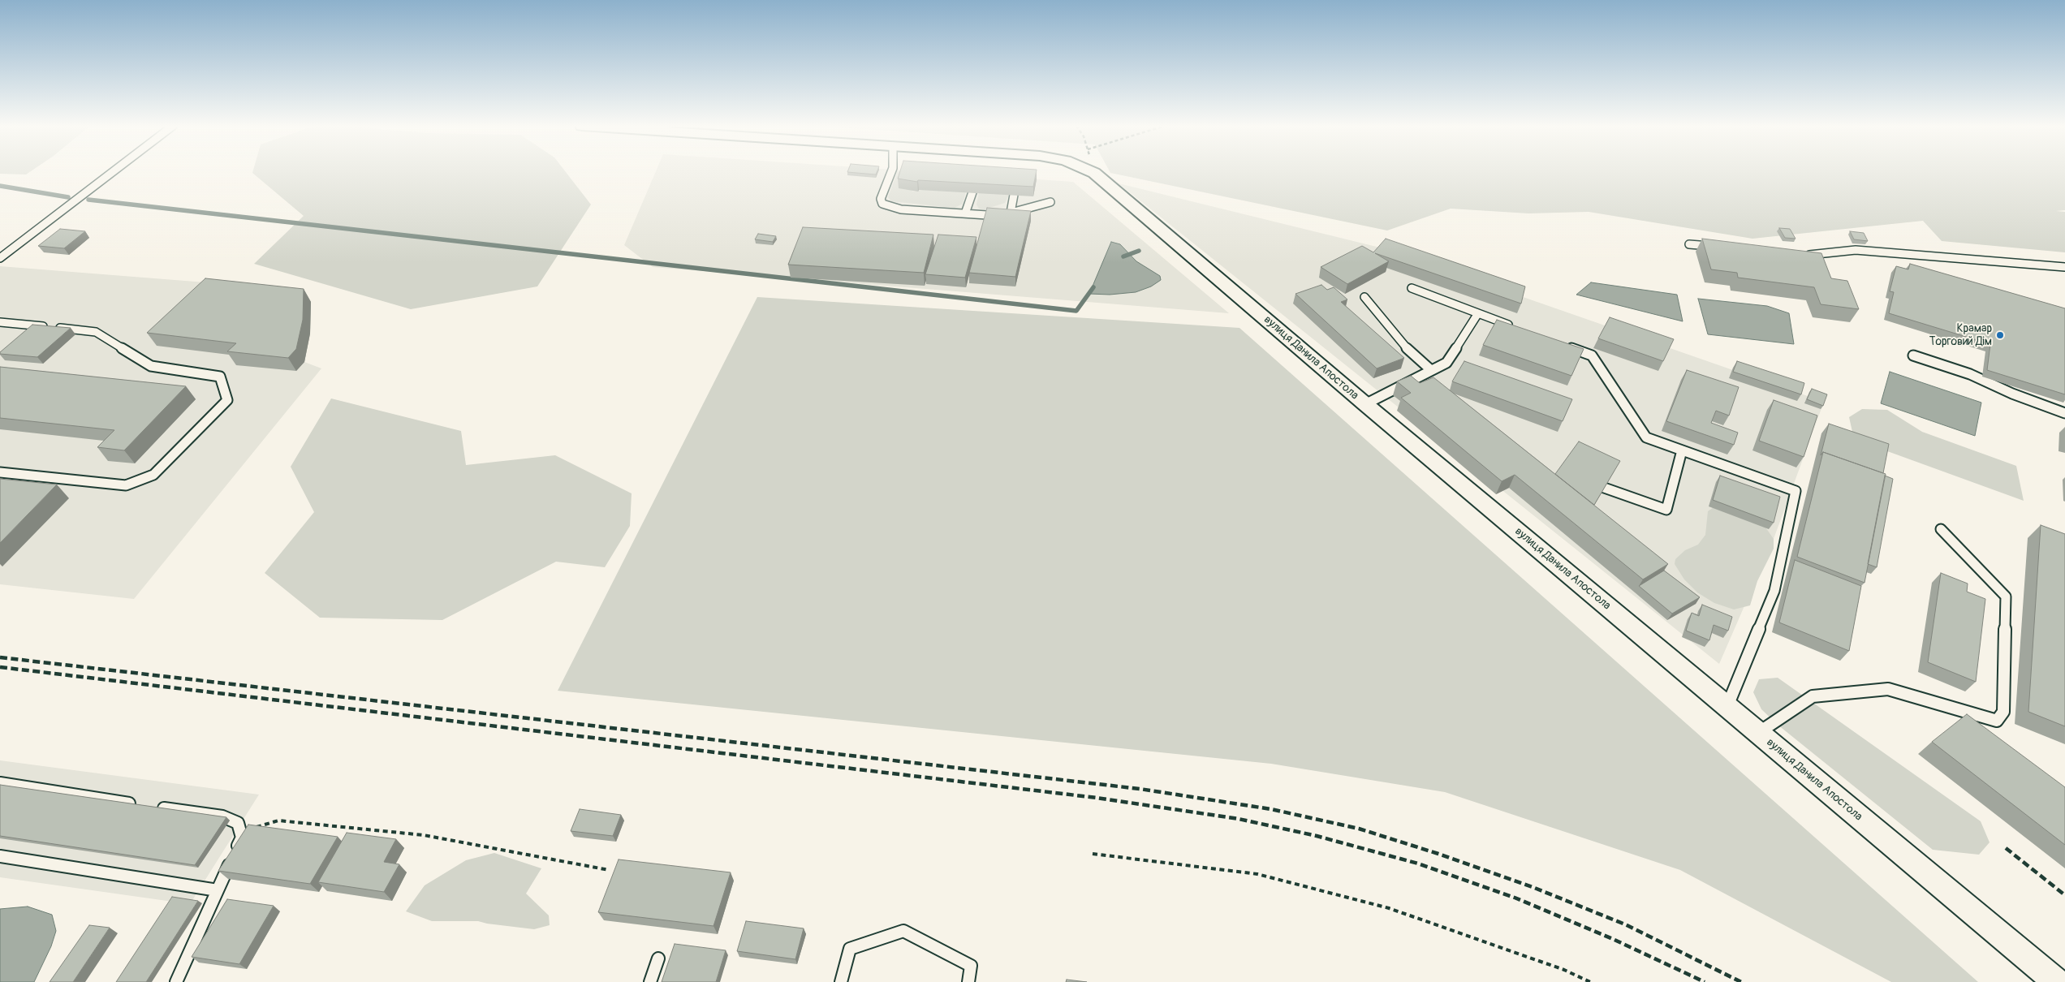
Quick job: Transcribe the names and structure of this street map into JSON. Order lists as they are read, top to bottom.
{
  "streets": {
    "street": ["вулиця Данила Апостола"]
  },
  "places": ["Крамар Торговий Дім"]
}
